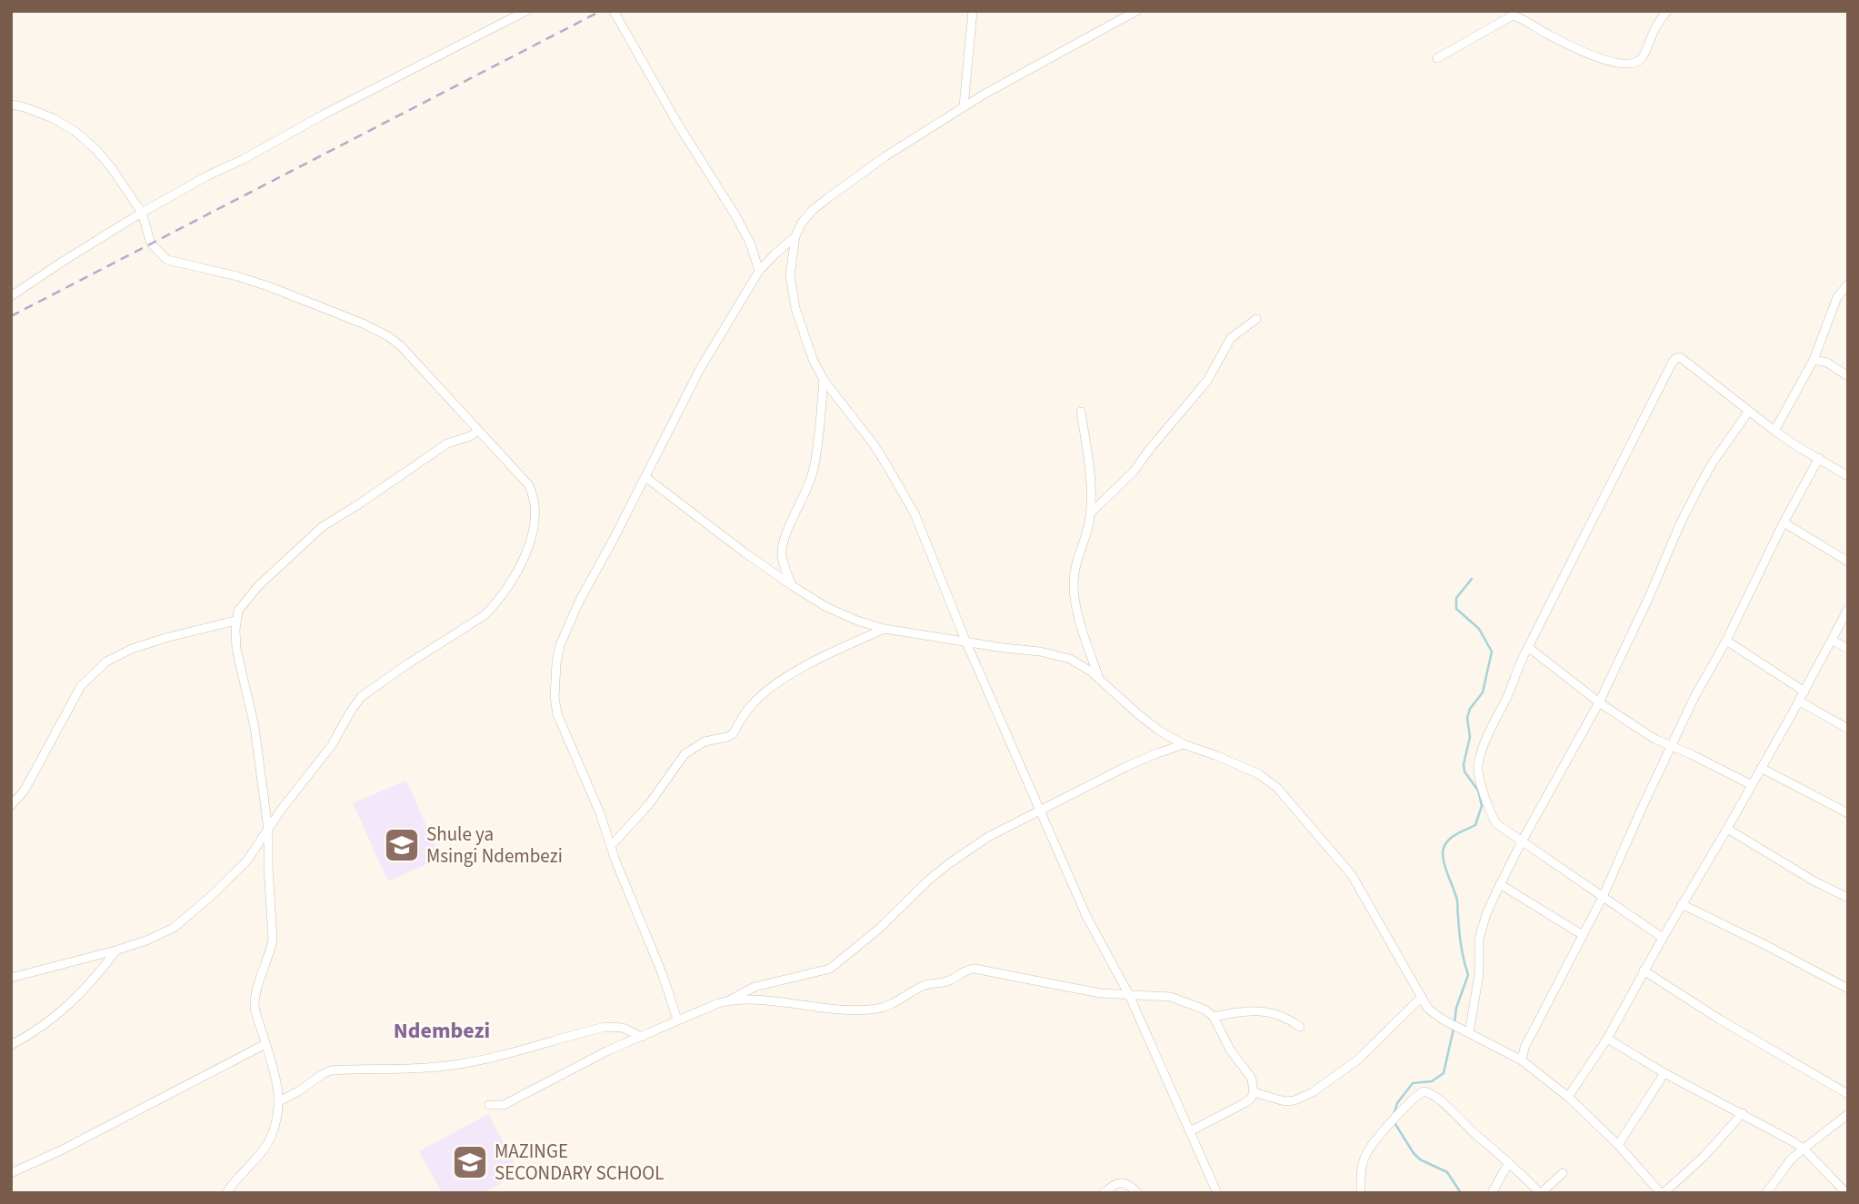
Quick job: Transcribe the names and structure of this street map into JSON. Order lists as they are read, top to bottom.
{
  "districts": ["Ndembezi"],
  "places": {
    "school or university": ["Shule ya Msingi Ndembezi", "MAZINGE SECONDARY SCHOOL"]
  }
}
